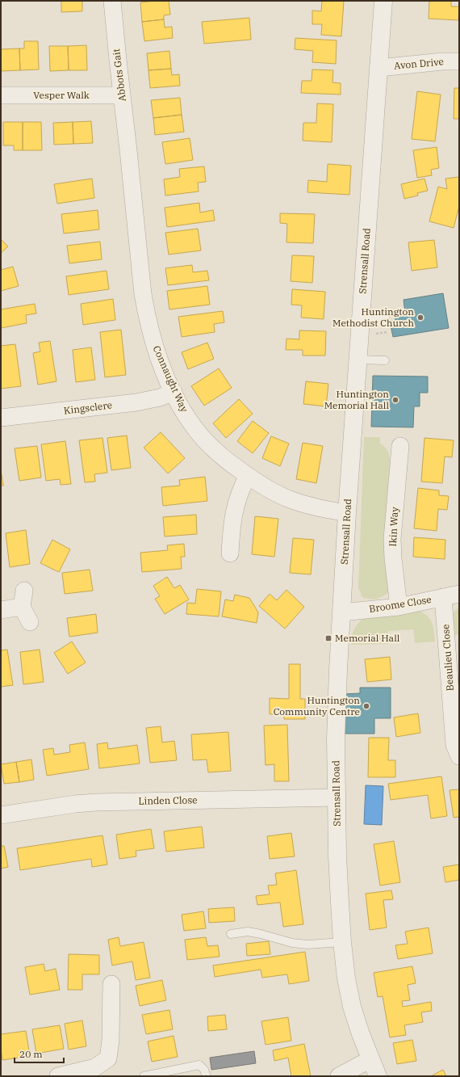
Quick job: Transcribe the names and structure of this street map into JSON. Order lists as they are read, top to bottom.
{
  "streets": {
    "street": [
      "Avon Drive",
      "Abbots Gait",
      "Vesper Walk",
      "Strensall Road",
      "Connaught Way",
      "Kingsclere",
      "Ikin Way",
      "Broome Close",
      "Beaulieu Close",
      "Linden Close"
    ]
  },
  "crossings": [
    ["Avon Drive", "Strensall Road"],
    ["Abbots Gait", "Vesper Walk"],
    ["Abbots Gait", "Connaught Way"],
    ["Strensall Road", "Connaught Way"],
    ["Strensall Road", "Broome Close"],
    ["Strensall Road", "Linden Close"],
    ["Connaught Way", "Kingsclere"],
    ["Ikin Way", "Broome Close"],
    ["Broome Close", "Beaulieu Close"]
  ],
  "places": {
    "other": ["Huntington Methodist Church", "Huntington Memorial Hall", "Huntington Community Centre"],
    "transit": ["Memorial Hall"]
  },
  "scale_bar": "20 m"
}
